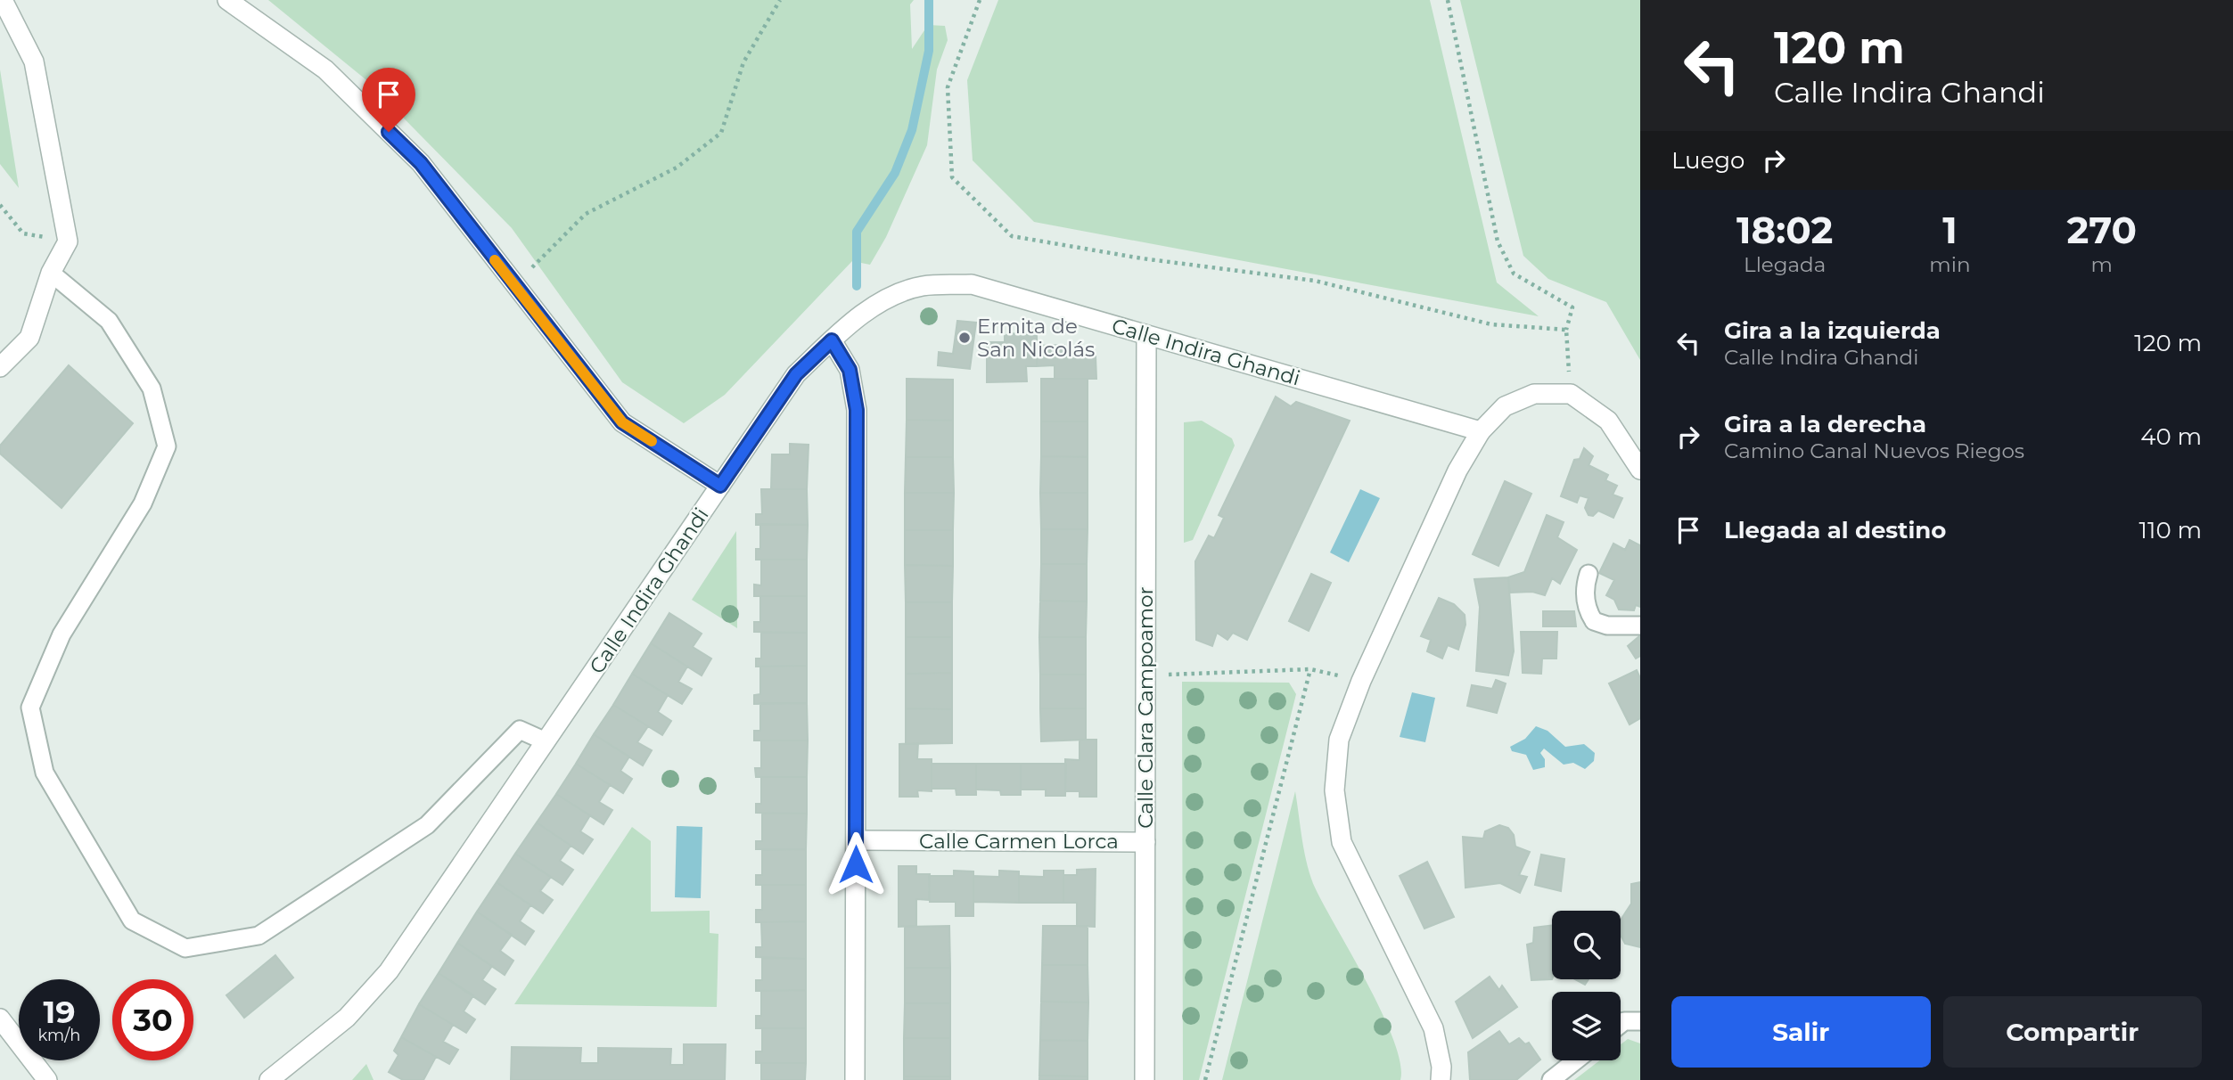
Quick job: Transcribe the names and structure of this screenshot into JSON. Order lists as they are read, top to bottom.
{
  "streets": {
    "street": ["Calle Indira Ghandi", "Calle Clara Campoamor", "Calle Carmen Lorca"]
  },
  "crossings": [
    ["Calle Indira Ghandi", "Calle Clara Campoamor"],
    ["Calle Clara Campoamor", "Calle Carmen Lorca"]
  ],
  "places": ["Ermita de San Nicolás"],
  "page": {
    "turn": ["120 m", "Calle Indira Ghandi"],
    "then": "Luego",
    "eta": [
      "18:02",
      "Llegada",
      "1",
      "min",
      "270",
      "m"
    ],
    "list": [
      {
        "name": "Gira a la izquierda",
        "note": "Calle Indira Ghandi",
        "value": "120 m"
      },
      {
        "name": "Gira a la derecha",
        "note": "Camino Canal Nuevos Riegos",
        "value": "40 m"
      },
      {
        "name": "Llegada al destino",
        "value": "110 m"
      }
    ],
    "speed": "19 km/h",
    "limit": "30",
    "buttons": ["Salir", "Compartir"]
  }
}
